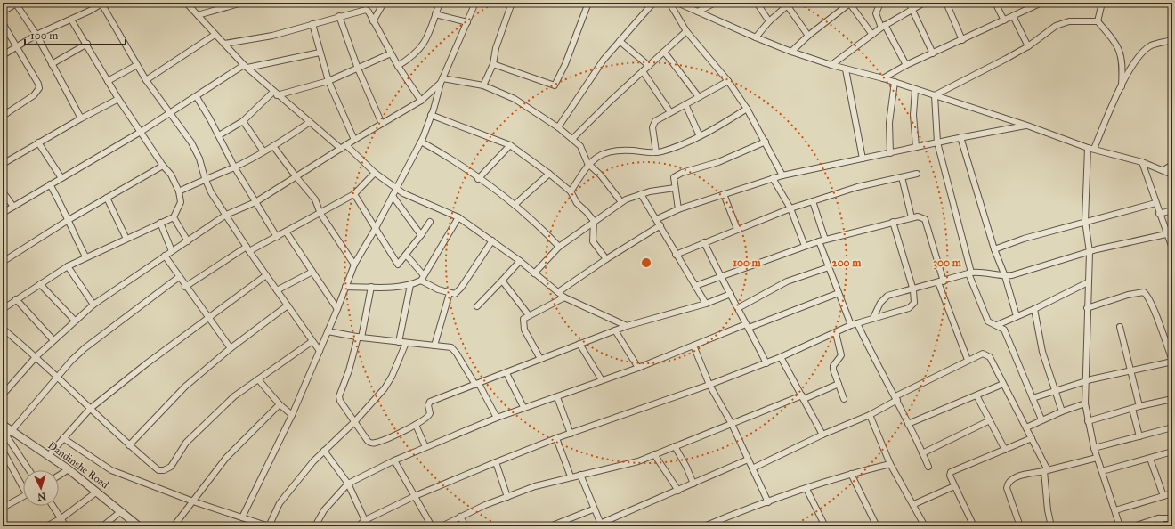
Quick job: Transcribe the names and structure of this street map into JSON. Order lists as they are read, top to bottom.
{
  "streets": {
    "street": ["Dandinshe Road"]
  },
  "scale_bar": "100 m",
  "north": "bottom",
  "rings": ["100 m", "200 m", "300 m"]
}
